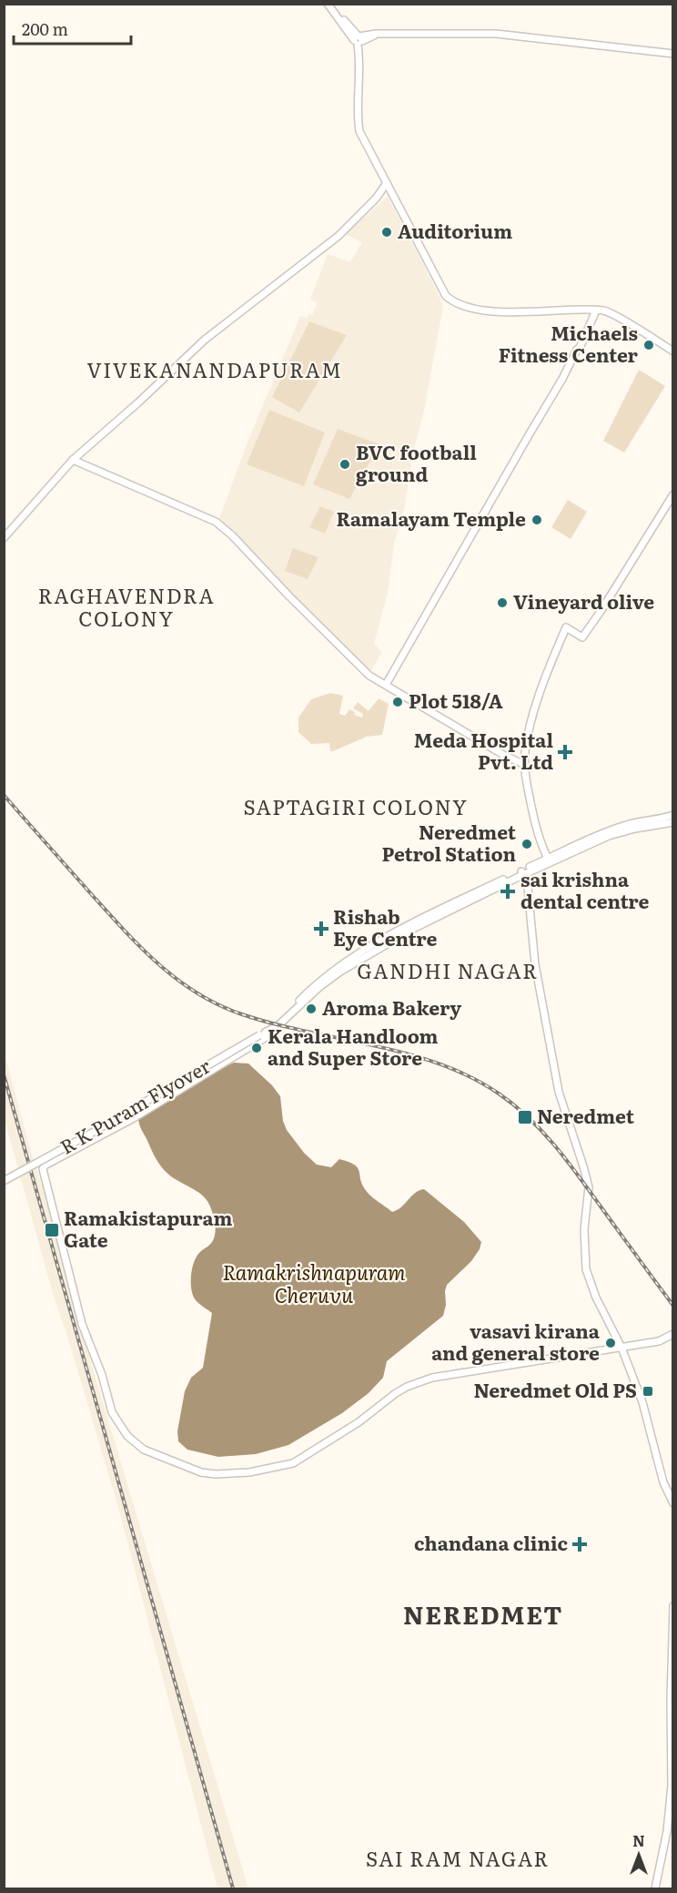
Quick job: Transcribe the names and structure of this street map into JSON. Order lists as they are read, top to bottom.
{
  "streets": {
    "street": ["R K Puram Flyover"]
  },
  "districts": [
    "VIVEKANANDAPURAM",
    "RAGHAVENDRA COLONY",
    "SAPTAGIRI COLONY",
    "GANDHI NAGAR",
    "NEREDMET",
    "SAI RAM NAGAR"
  ],
  "water": ["Ramakrishnapuram Cheruvu"],
  "places": {
    "other": [
      "Auditorium",
      "Michaels Fitness Center",
      "BVC football ground",
      "Ramalayam Temple",
      "Vineyard olive",
      "Plot 518/A",
      "Neredmet Petrol Station",
      "Aroma Bakery",
      "Kerala Handloom and Super Store",
      "vasavi kirana and general store"
    ],
    "health": [
      "Meda Hospital Pvt. Ltd",
      "sai krishna dental centre",
      "Rishab Eye Centre",
      "chandana clinic"
    ],
    "transit": ["Neredmet", "Ramakistapuram Gate", "Neredmet Old PS"]
  },
  "scale_bar": "200 m",
  "north": "top"
}
